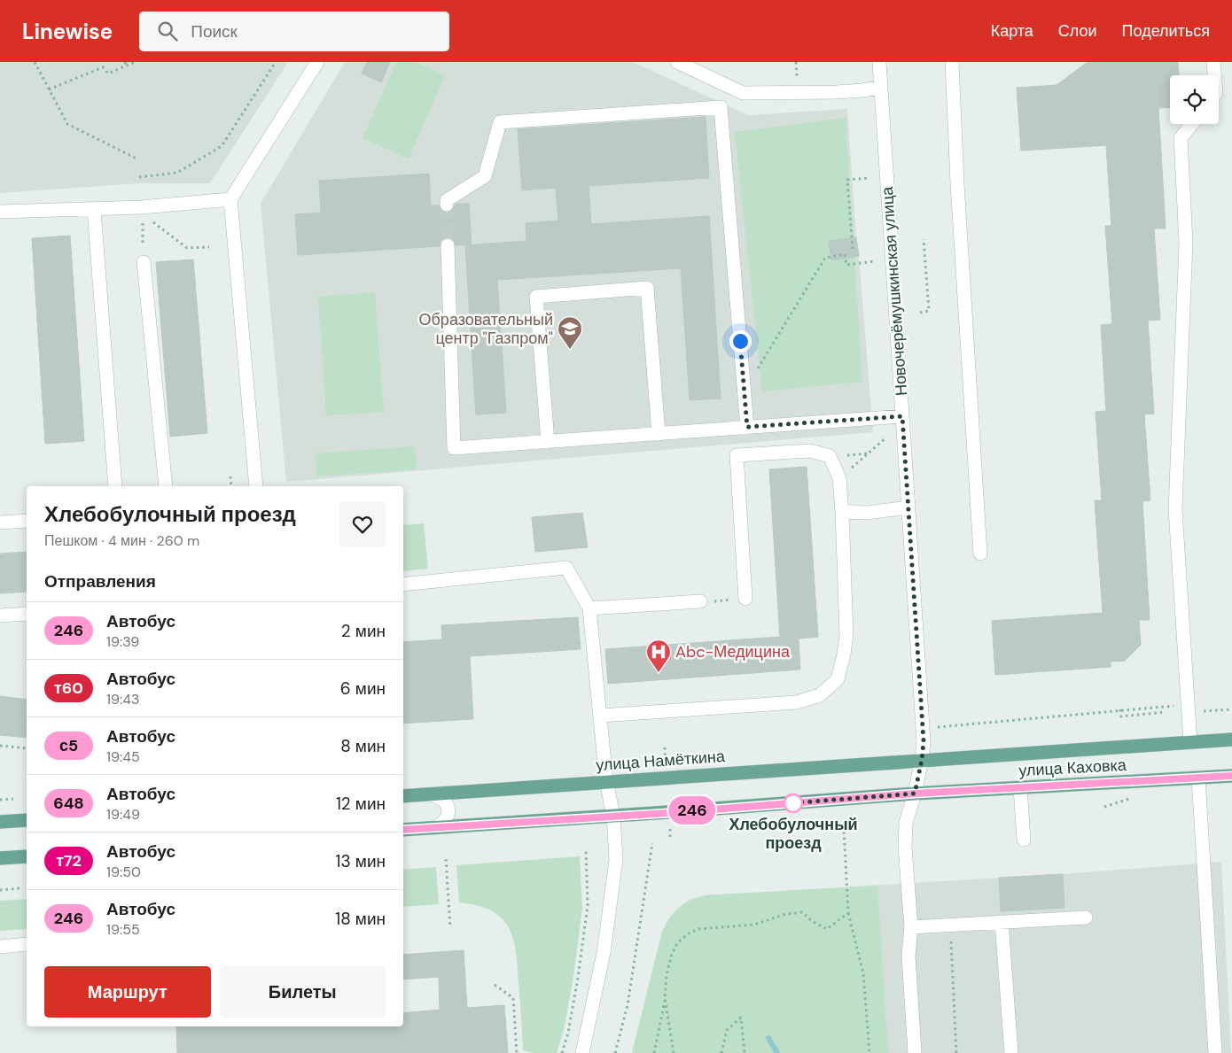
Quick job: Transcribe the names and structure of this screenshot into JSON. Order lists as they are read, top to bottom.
{
  "streets": {
    "main road": ["улица Намёткина", "улица Каховка"],
    "street": ["Новочерёмушкинская улица"]
  },
  "crossings": [
    ["Новочерёмушкинская улица", "улица Намёткина"],
    ["Новочерёмушкинская улица", "улица Каховка"],
    ["улица Намёткина", "улица Каховка"]
  ],
  "places": {
    "school or university": ["Образовательный центр \"Газпром\""],
    "hospital": ["Abc-Медицина"],
    "other": ["Хлебобулочный проезд"]
  },
  "lines": ["bus line 246"],
  "page": {
    "header": "Linewise",
    "search": "Поиск",
    "nav": ["Карта", "Слои", "Поделиться"],
    "on_map": "246",
    "heading": [
      ["Хлебобулочный проезд", "Пешком · 4 мин · 260 m"],
      "Отправления"
    ],
    "list": [
      {
        "mark": "246",
        "name": "Автобус",
        "note": "19:39",
        "value": "2 мин"
      },
      {
        "mark": "т60",
        "name": "Автобус",
        "note": "19:43",
        "value": "6 мин"
      },
      {
        "mark": "с5",
        "name": "Автобус",
        "note": "19:45",
        "value": "8 мин"
      },
      {
        "mark": "648",
        "name": "Автобус",
        "note": "19:49",
        "value": "12 мин"
      },
      {
        "mark": "т72",
        "name": "Автобус",
        "note": "19:50",
        "value": "13 мин"
      },
      {
        "mark": "246",
        "name": "Автобус",
        "note": "19:55",
        "value": "18 мин"
      }
    ],
    "buttons": ["Маршрут", "Билеты"]
  }
}
